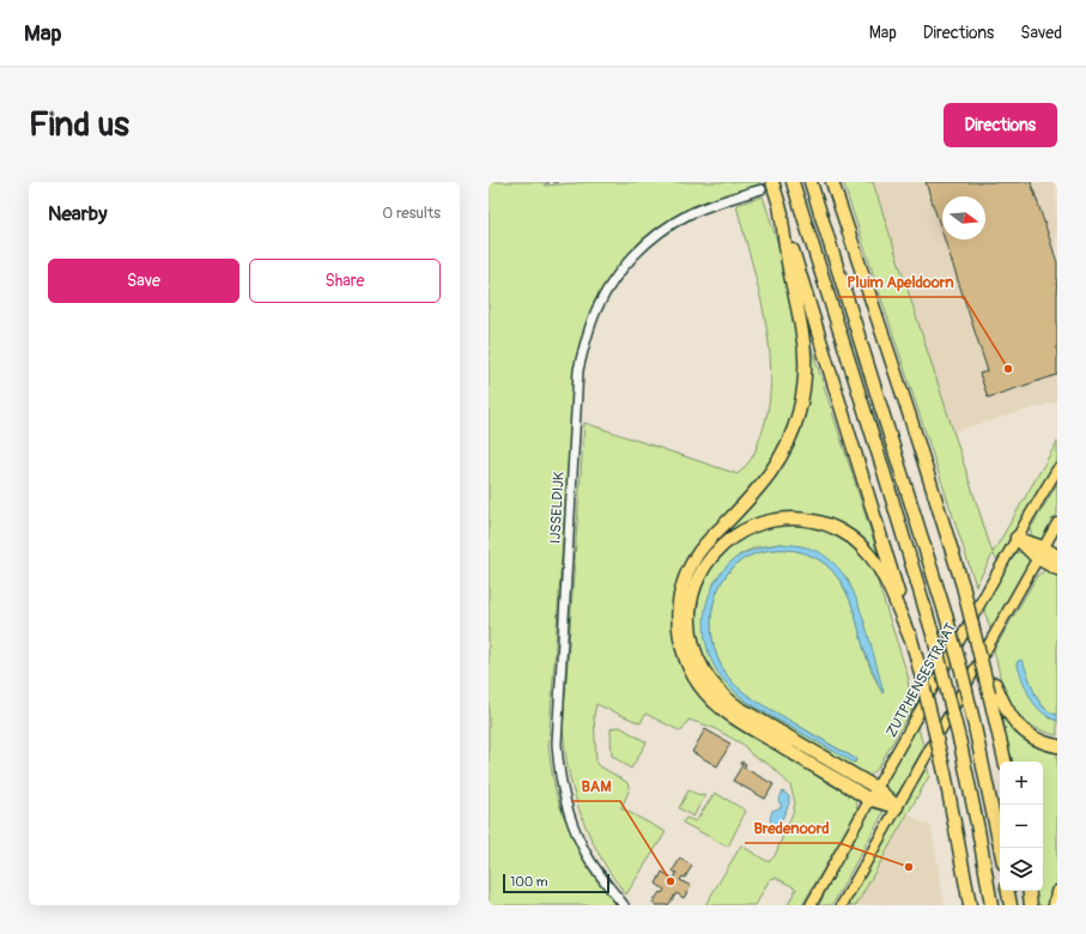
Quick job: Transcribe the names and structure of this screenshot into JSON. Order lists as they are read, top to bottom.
{
  "streets": {
    "main road": ["ZUTPHENSESTRAAT"],
    "street": ["IJSSELDIJK"]
  },
  "places": ["Pluim Apeldoorn", "Bredenoord", "BAM"],
  "scale_bar": "100 m",
  "north": "right",
  "page": {
    "header": "Map",
    "nav": ["Map", "Directions", "Saved"],
    "buttons": [
      "Directions",
      ["Save", "Share"]
    ],
    "title": "Find us",
    "heading": ["Nearby", "0 results"],
    "map_buttons": ["+", "−"],
    "scale": "100 m"
  }
}
